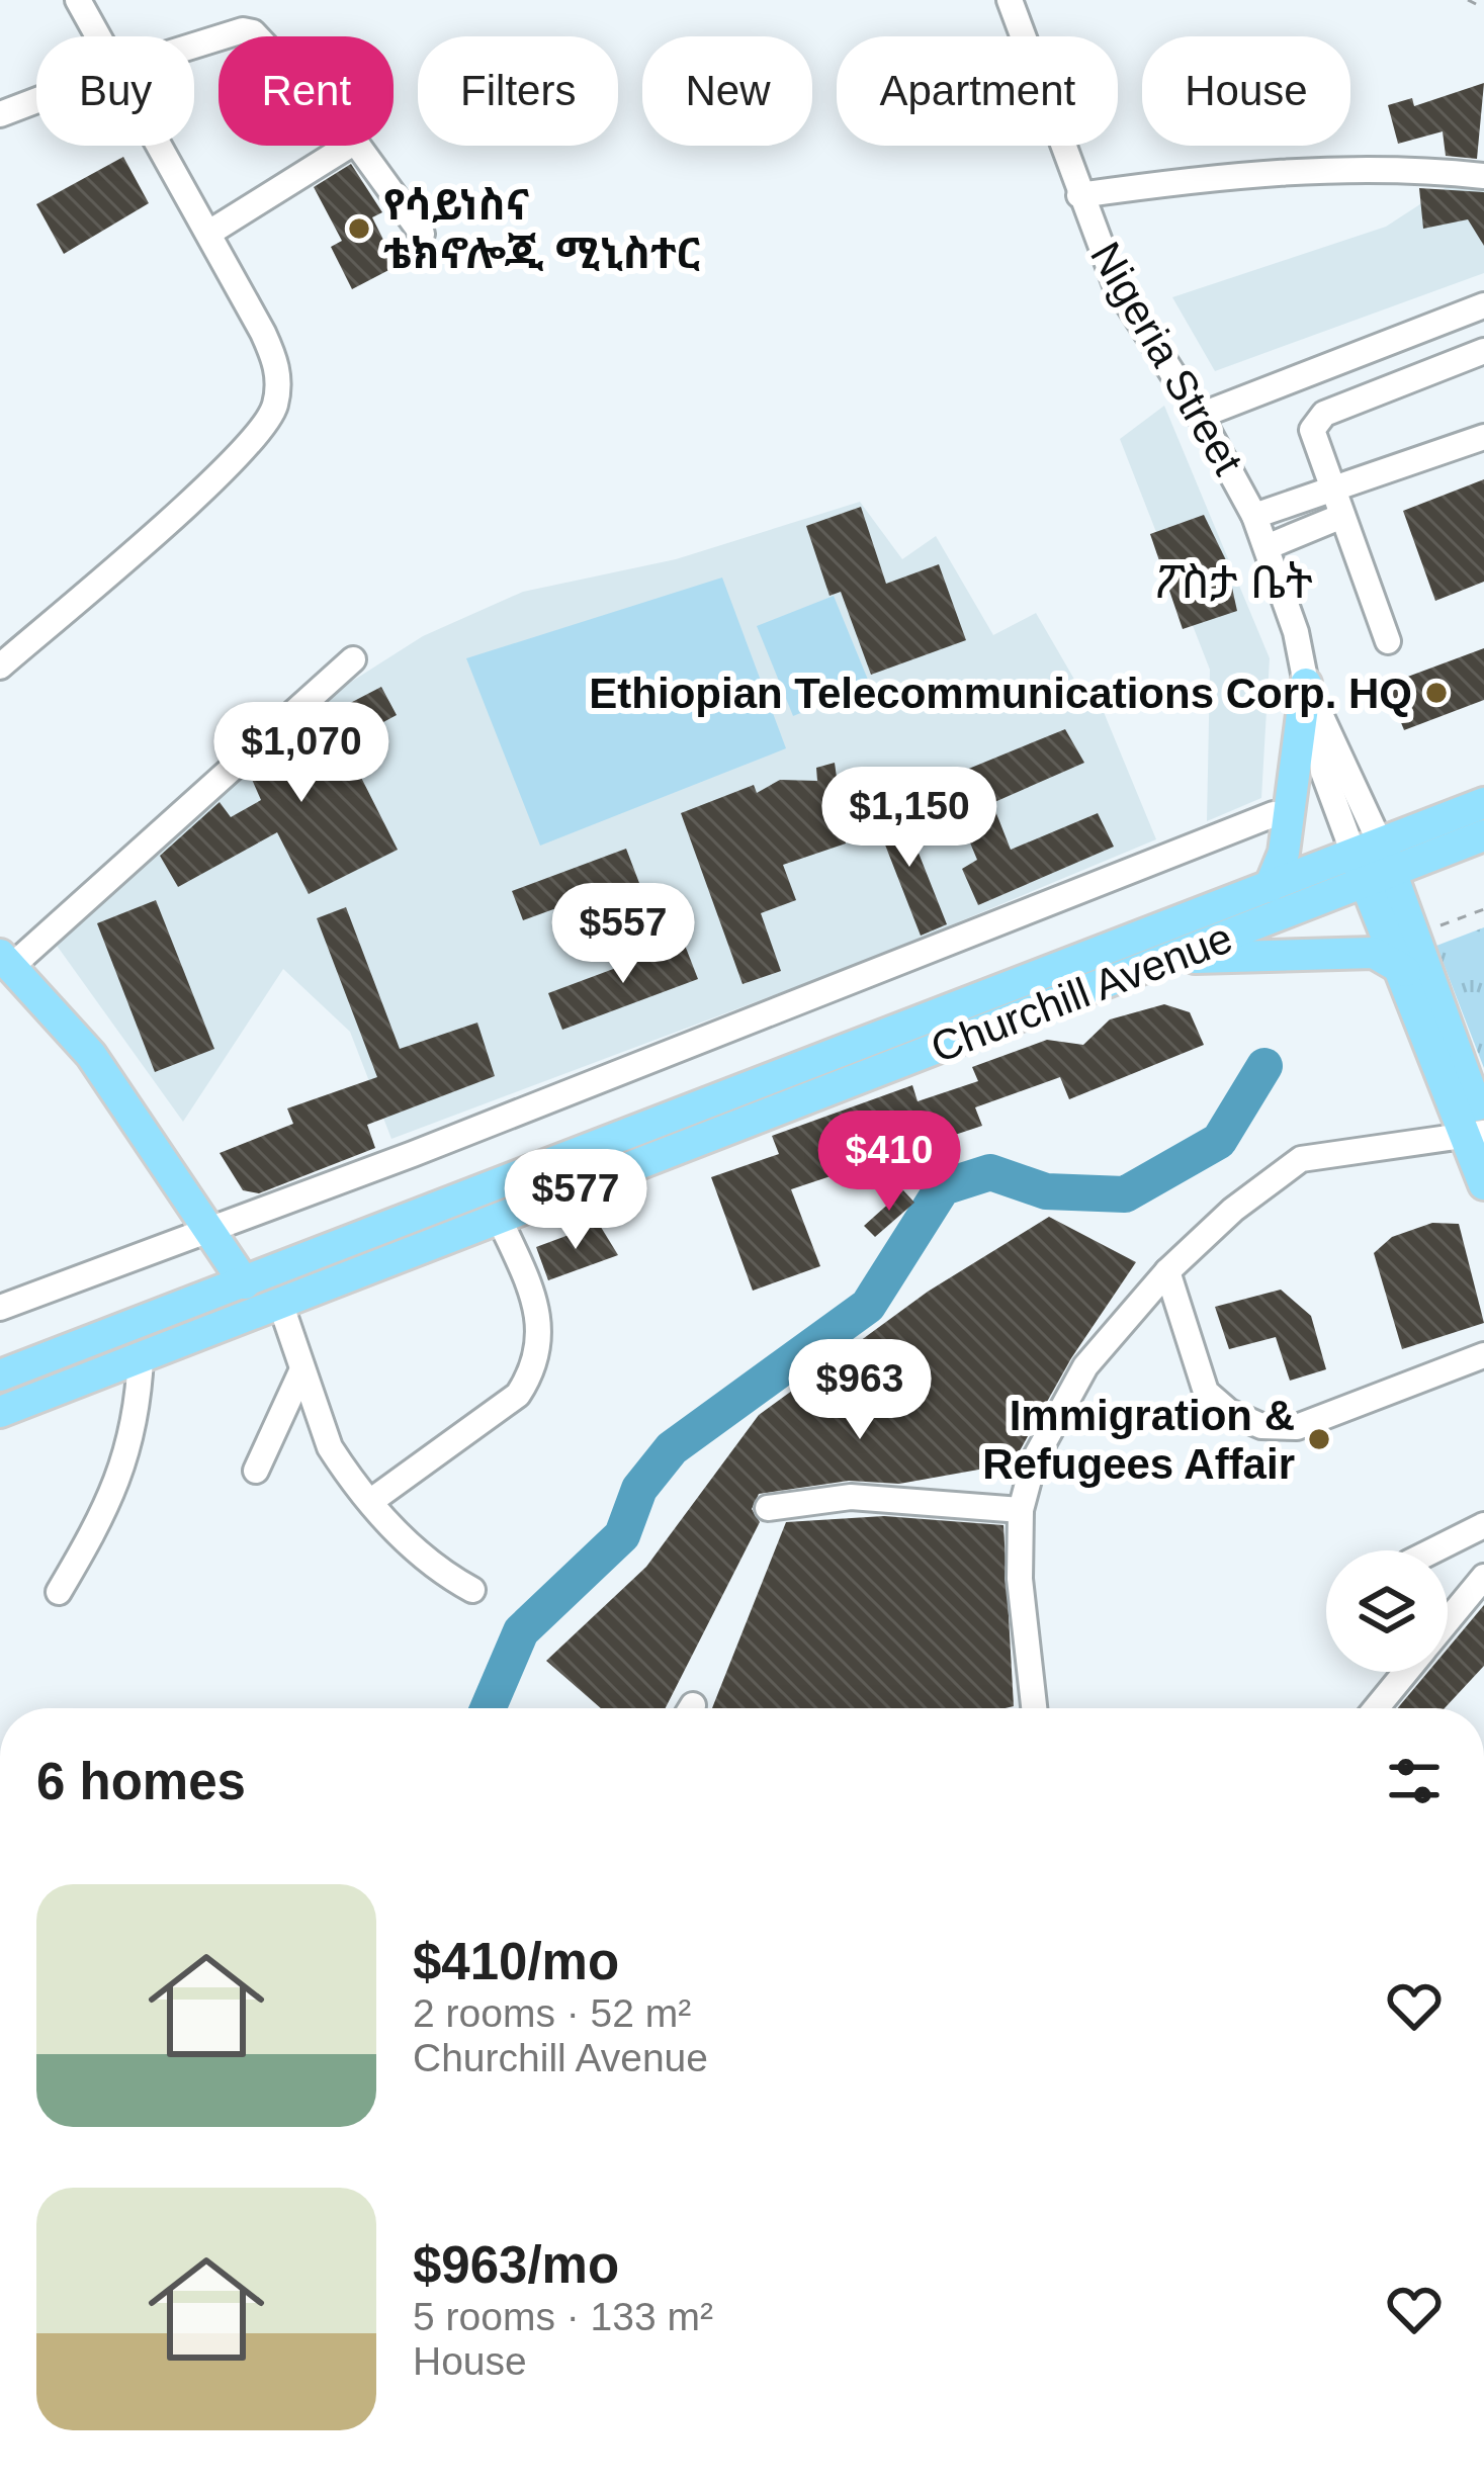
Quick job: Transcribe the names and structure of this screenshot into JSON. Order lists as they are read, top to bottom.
{
  "streets": {
    "main road": ["Churchill Avenue"],
    "street": ["Nigeria Street"]
  },
  "crossings": [
    ["Nigeria Street", "Churchill Avenue"]
  ],
  "districts": ["ፖስታ ቤት"],
  "places": ["የሳይነስና ቴክኖሎጂ ሚኒስተር", "Ethiopian Telecommunications Corp. HQ", "Immigration & Refugees Affair"],
  "page": {
    "chip": [
      "Buy",
      "Rent",
      "Filters",
      "New",
      "Apartment",
      "House"
    ],
    "price": [
      "$1,070",
      "$1,150",
      "$557",
      "$410",
      "$577",
      "$963"
    ],
    "heading": "6 homes",
    "list": [
      {
        "name": "$410/mo",
        "note": "2 rooms · 52 m² · Churchill Avenue"
      },
      {
        "name": "$963/mo",
        "note": "5 rooms · 133 m² · House"
      }
    ]
  }
}
